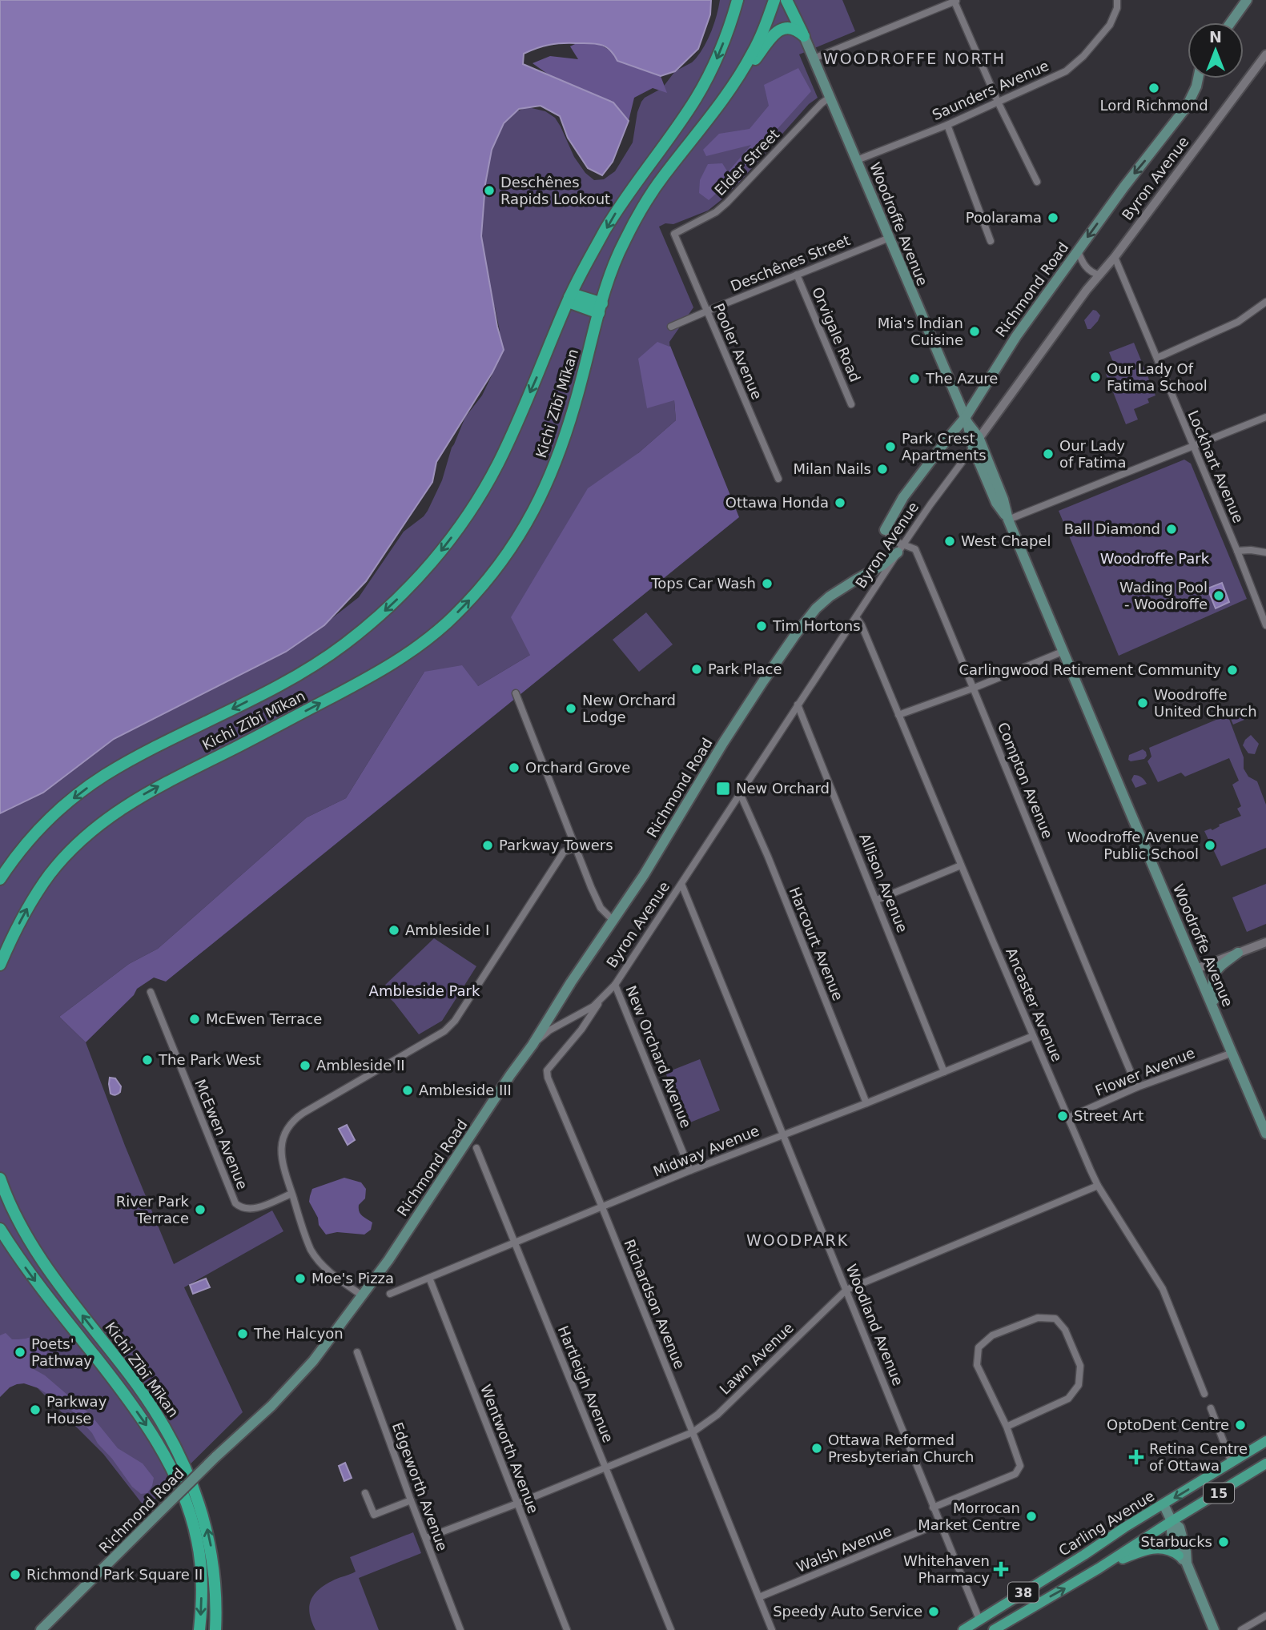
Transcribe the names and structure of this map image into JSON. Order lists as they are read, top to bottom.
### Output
{
  "streets": {
    "highway": ["Kichi Zībī Mīkan"],
    "main road": [
      "Woodroffe Avenue",
      "Richmond Road",
      "15",
      "Carling Avenue",
      "38"
    ],
    "street": [
      "Saunders Avenue",
      "Elder Street",
      "Byron Avenue",
      "Deschênes Street",
      "Orvigale Road",
      "Pooler Avenue",
      "Lockhart Avenue",
      "Compton Avenue",
      "Allison Avenue",
      "Harcourt Avenue",
      "Ancaster Avenue",
      "New Orchard Avenue",
      "Flower Avenue",
      "McEwen Avenue",
      "Midway Avenue",
      "Richardson Avenue",
      "Woodland Avenue",
      "Lawn Avenue",
      "Hartleigh Avenue",
      "Wentworth Avenue",
      "Edgeworth Avenue",
      "Walsh Avenue"
    ]
  },
  "crossings": [
    ["Saunders Avenue", "Woodroffe Avenue"],
    ["Elder Street", "Woodroffe Avenue"],
    ["Elder Street", "Pooler Avenue"],
    ["Byron Avenue", "Woodroffe Avenue"],
    ["Byron Avenue", "Richmond Road"],
    ["Byron Avenue", "Lockhart Avenue"],
    ["Byron Avenue", "Compton Avenue"],
    ["Byron Avenue", "Allison Avenue"],
    ["Byron Avenue", "Harcourt Avenue"],
    ["Byron Avenue", "Ancaster Avenue"],
    ["Byron Avenue", "New Orchard Avenue"],
    ["Byron Avenue", "Richardson Avenue"],
    ["Byron Avenue", "Woodland Avenue"],
    ["Woodroffe Avenue", "Deschênes Street"],
    ["Woodroffe Avenue", "Richmond Road"],
    ["Woodroffe Avenue", "Flower Avenue"],
    ["Deschênes Street", "Orvigale Road"],
    ["Deschênes Street", "Pooler Avenue"],
    ["Richmond Road", "Compton Avenue"],
    ["Compton Avenue", "Flower Avenue"],
    ["Allison Avenue", "Midway Avenue"],
    ["Harcourt Avenue", "Midway Avenue"],
    ["Ancaster Avenue", "Flower Avenue"],
    ["Ancaster Avenue", "Midway Avenue"],
    ["Ancaster Avenue", "Lawn Avenue"],
    ["New Orchard Avenue", "Midway Avenue"],
    ["Midway Avenue", "Richardson Avenue"],
    ["Midway Avenue", "Woodland Avenue"],
    ["Midway Avenue", "Hartleigh Avenue"],
    ["Midway Avenue", "Wentworth Avenue"],
    ["Richardson Avenue", "Lawn Avenue"],
    ["Richardson Avenue", "Walsh Avenue"],
    ["Woodland Avenue", "Lawn Avenue"],
    ["Woodland Avenue", "Carling Avenue"],
    ["Woodland Avenue", "Walsh Avenue"],
    ["Lawn Avenue", "Hartleigh Avenue"],
    ["Lawn Avenue", "Wentworth Avenue"],
    ["Lawn Avenue", "Edgeworth Avenue"],
    ["15", "38"]
  ],
  "districts": ["WOODROFFE NORTH", "WOODPARK"],
  "parks": ["Woodroffe Park", "Ambleside Park"],
  "places": {
    "other": [
      "Lord Richmond",
      "Deschênes Rapids Lookout",
      "Poolarama",
      "Mia's Indian Cuisine",
      "Our Lady Of Fatima School",
      "The Azure",
      "Park Crest Apartments",
      "Our Lady of Fatima",
      "Milan Nails",
      "Ottawa Honda",
      "Ball Diamond",
      "West Chapel",
      "Tops Car Wash",
      "Wading Pool - Woodroffe",
      "Tim Hortons",
      "Park Place",
      "Carlingwood Retirement Community",
      "Woodroffe United Church",
      "New Orchard Lodge",
      "Orchard Grove",
      "Parkway Towers",
      "Woodroffe Avenue Public School",
      "Ambleside I",
      "McEwen Terrace",
      "The Park West",
      "Ambleside II",
      "Ambleside III",
      "Street Art",
      "River Park Terrace",
      "Moe's Pizza",
      "The Halcyon",
      "Poets' Pathway",
      "Parkway House",
      "OptoDent Centre",
      "Ottawa Reformed Presbyterian Church",
      "Morrocan Market Centre",
      "Starbucks",
      "Richmond Park Square II",
      "Speedy Auto Service"
    ],
    "transit": ["New Orchard"],
    "health": ["Retina Centre of Ottawa", "Whitehaven Pharmacy"]
  },
  "north": "top"
}
